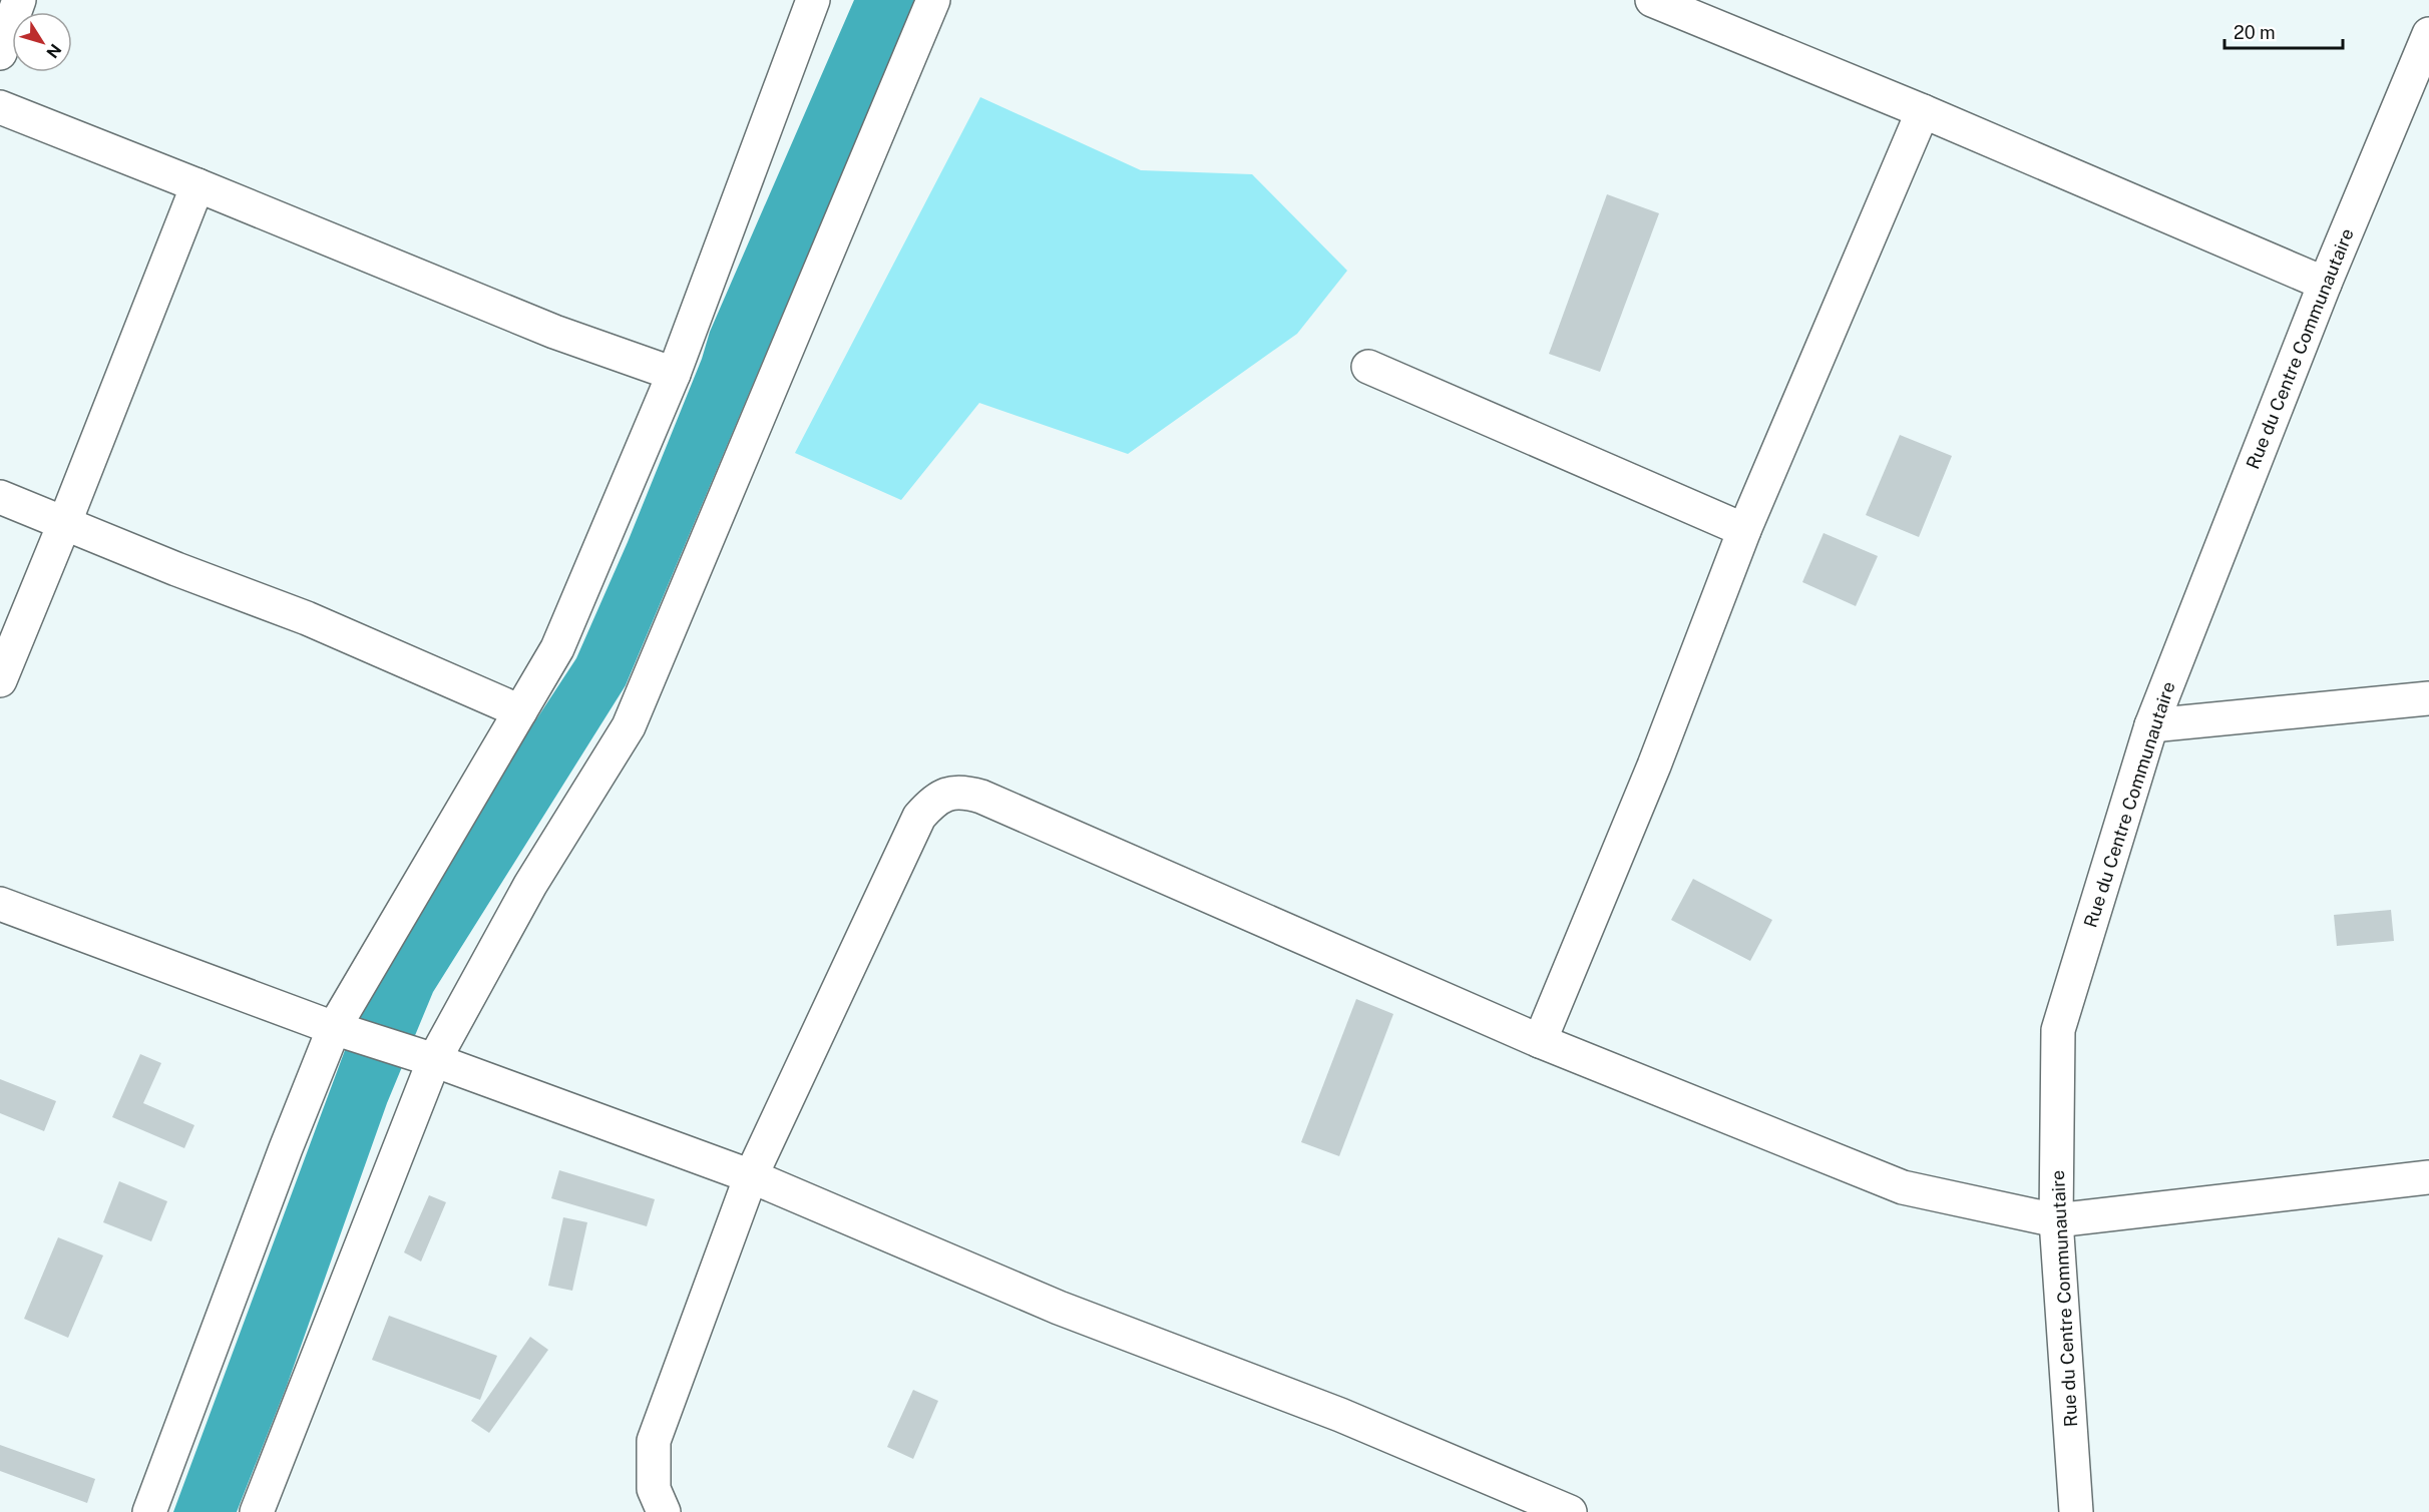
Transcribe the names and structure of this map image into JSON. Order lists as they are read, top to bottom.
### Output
{
  "streets": {
    "street": ["Rue du Centre Communautaire"]
  },
  "scale_bar": "20 m",
  "north": "bottom right"
}
